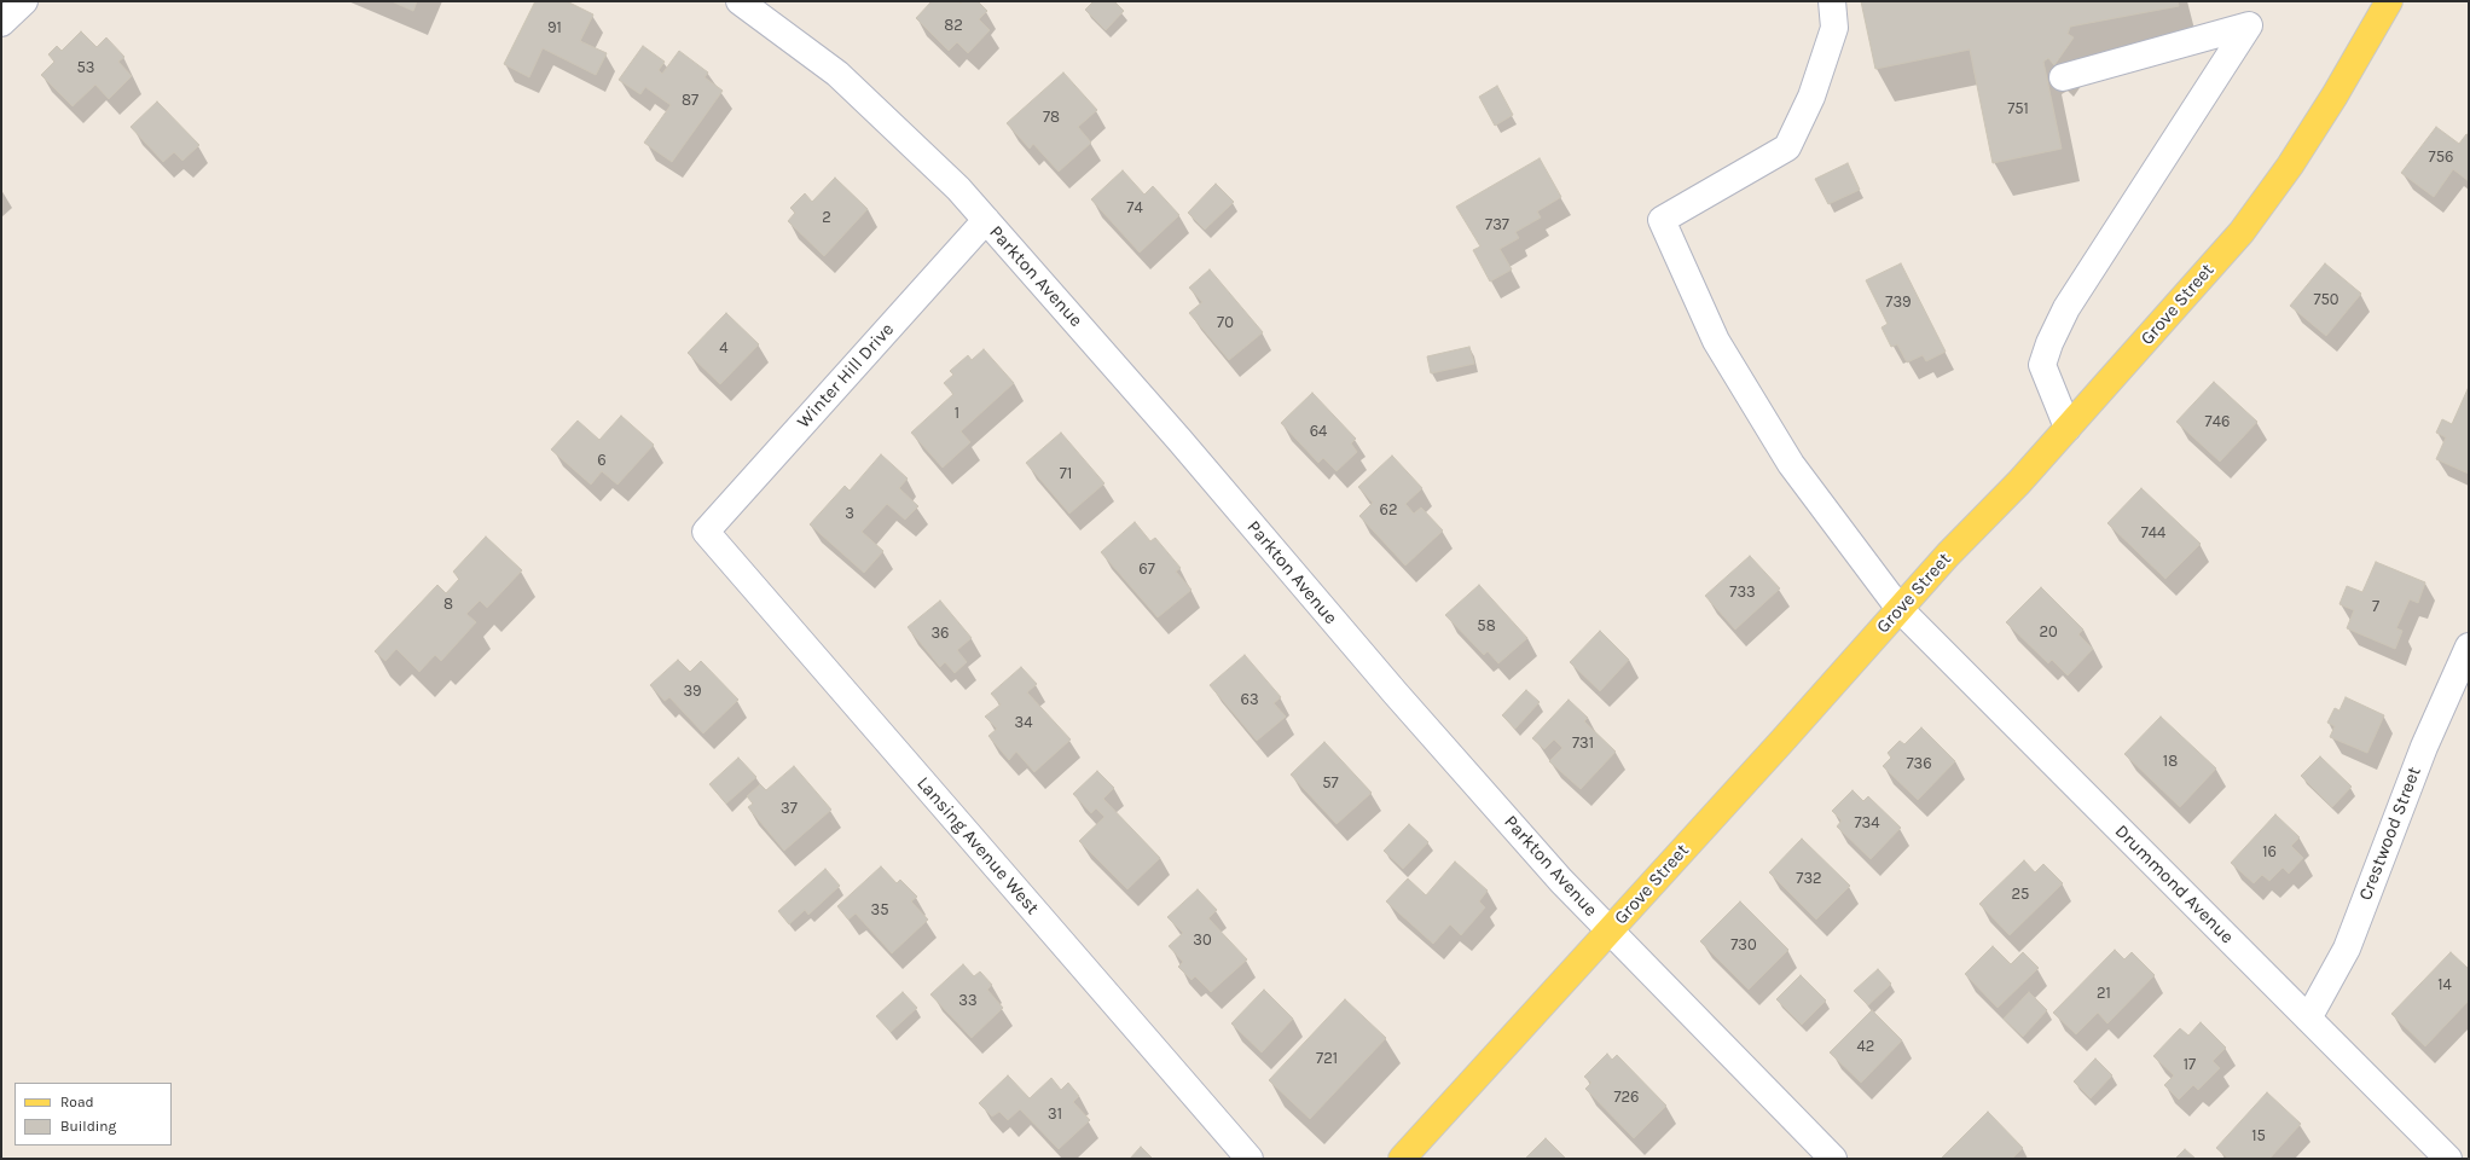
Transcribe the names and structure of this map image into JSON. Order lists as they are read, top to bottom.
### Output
{
  "streets": {
    "main road": ["Grove Street"],
    "street": [
      "Parkton Avenue",
      "Winter Hill Drive",
      "Crestwood Street",
      "Lansing Avenue West",
      "Drummond Avenue"
    ]
  },
  "crossings": [
    ["Parkton Avenue", "Grove Street"],
    ["Parkton Avenue", "Winter Hill Drive"],
    ["Grove Street", "Drummond Avenue"],
    ["Winter Hill Drive", "Lansing Avenue West"],
    ["Crestwood Street", "Drummond Avenue"]
  ],
  "house_numbers": [
    "82",
    "91",
    "53",
    "87",
    "751",
    "78",
    "756",
    "74",
    "2",
    "737",
    "750",
    "739",
    "70",
    "4",
    "1",
    "746",
    "64",
    "6",
    "71",
    "62",
    "3",
    "744",
    "67",
    "733",
    "8",
    "7",
    "58",
    "20",
    "36",
    "39",
    "63",
    "34",
    "731",
    "18",
    "736",
    "57",
    "37",
    "734",
    "16",
    "732",
    "25",
    "35",
    "30",
    "730",
    "14",
    "21",
    "33",
    "42",
    "721",
    "17",
    "726",
    "31",
    "15"
  ],
  "legend": ["Road", "Building"]
}
